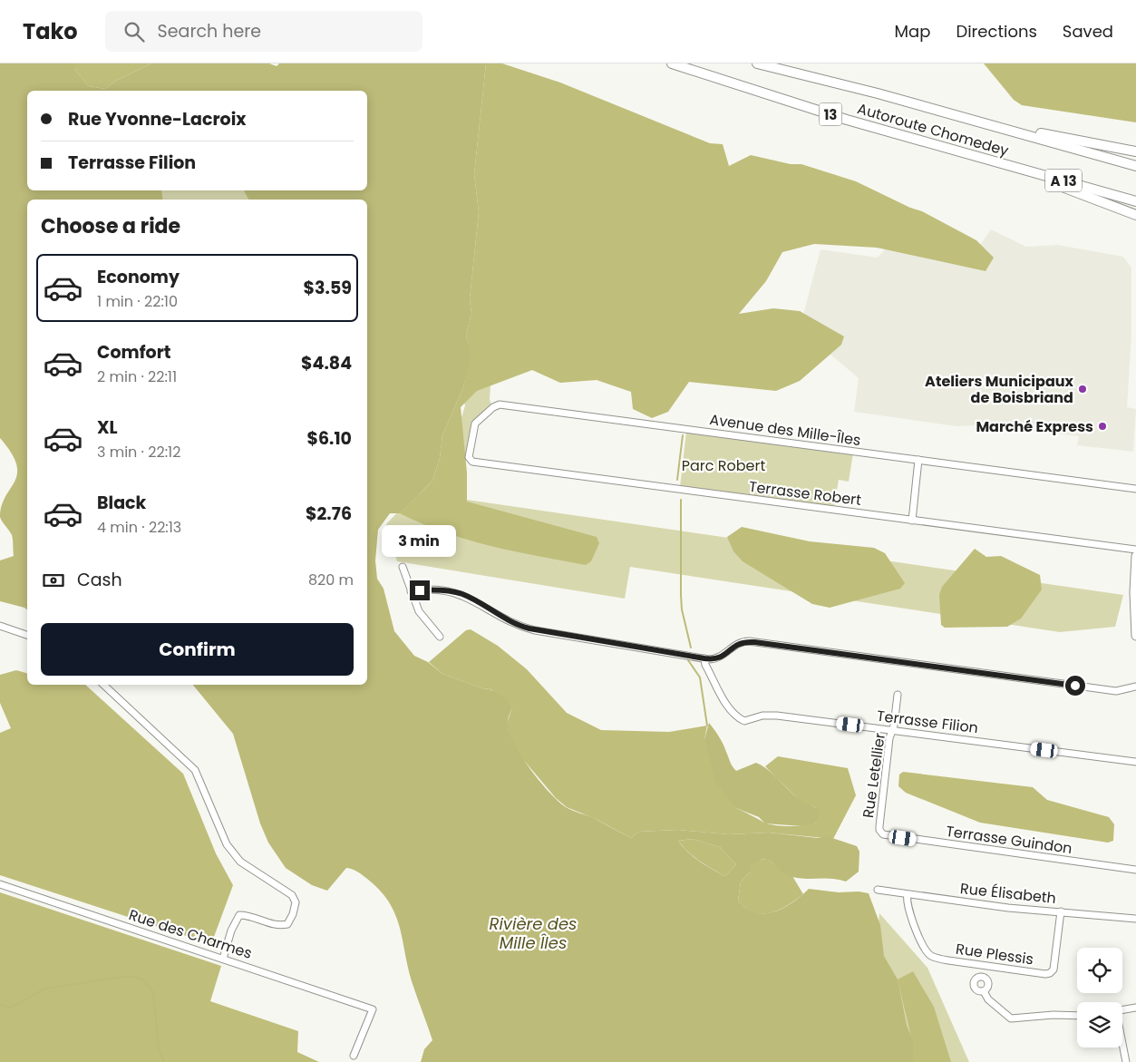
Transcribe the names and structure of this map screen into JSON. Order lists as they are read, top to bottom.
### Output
{
  "streets": {
    "highway": ["13", "Autoroute Chomedey", "A 13"],
    "street": [
      "Avenue des Mille-Îles",
      "Terrasse Robert",
      "Terrasse Filion",
      "Rue Letellier",
      "Terrasse Guindon",
      "Rue Élisabeth",
      "Rue des Charmes",
      "Rue Plessis"
    ]
  },
  "crossings": [
    ["Avenue des Mille-Îles", "Terrasse Robert"],
    ["Terrasse Filion", "Rue Letellier"],
    ["Rue Letellier", "Terrasse Guindon"],
    ["Rue Élisabeth", "Rue Plessis"]
  ],
  "water": ["Rivière des Mille Îles"],
  "parks": ["Parc Robert"],
  "places": ["Ateliers Municipaux de Boisbriand", "Marché Express"],
  "page": {
    "header": "Tako",
    "search": "Search here",
    "nav": ["Map", "Directions", "Saved"],
    "banner": ["Rue Yvonne-Lacroix", "Terrasse Filion"],
    "heading": "Choose a ride",
    "list": [
      {
        "name": "Economy",
        "note": "1 min · 22:10",
        "value": "$3.59"
      },
      {
        "name": "Comfort",
        "note": "2 min · 22:11",
        "value": "$4.84"
      },
      {
        "name": "XL",
        "note": "3 min · 22:12",
        "value": "$6.10"
      },
      {
        "name": "Black",
        "note": "4 min · 22:13",
        "value": "$2.76"
      }
    ],
    "bubble": "3 min",
    "pay": ["Cash", "820 m"],
    "buttons": "Confirm"
  }
}
